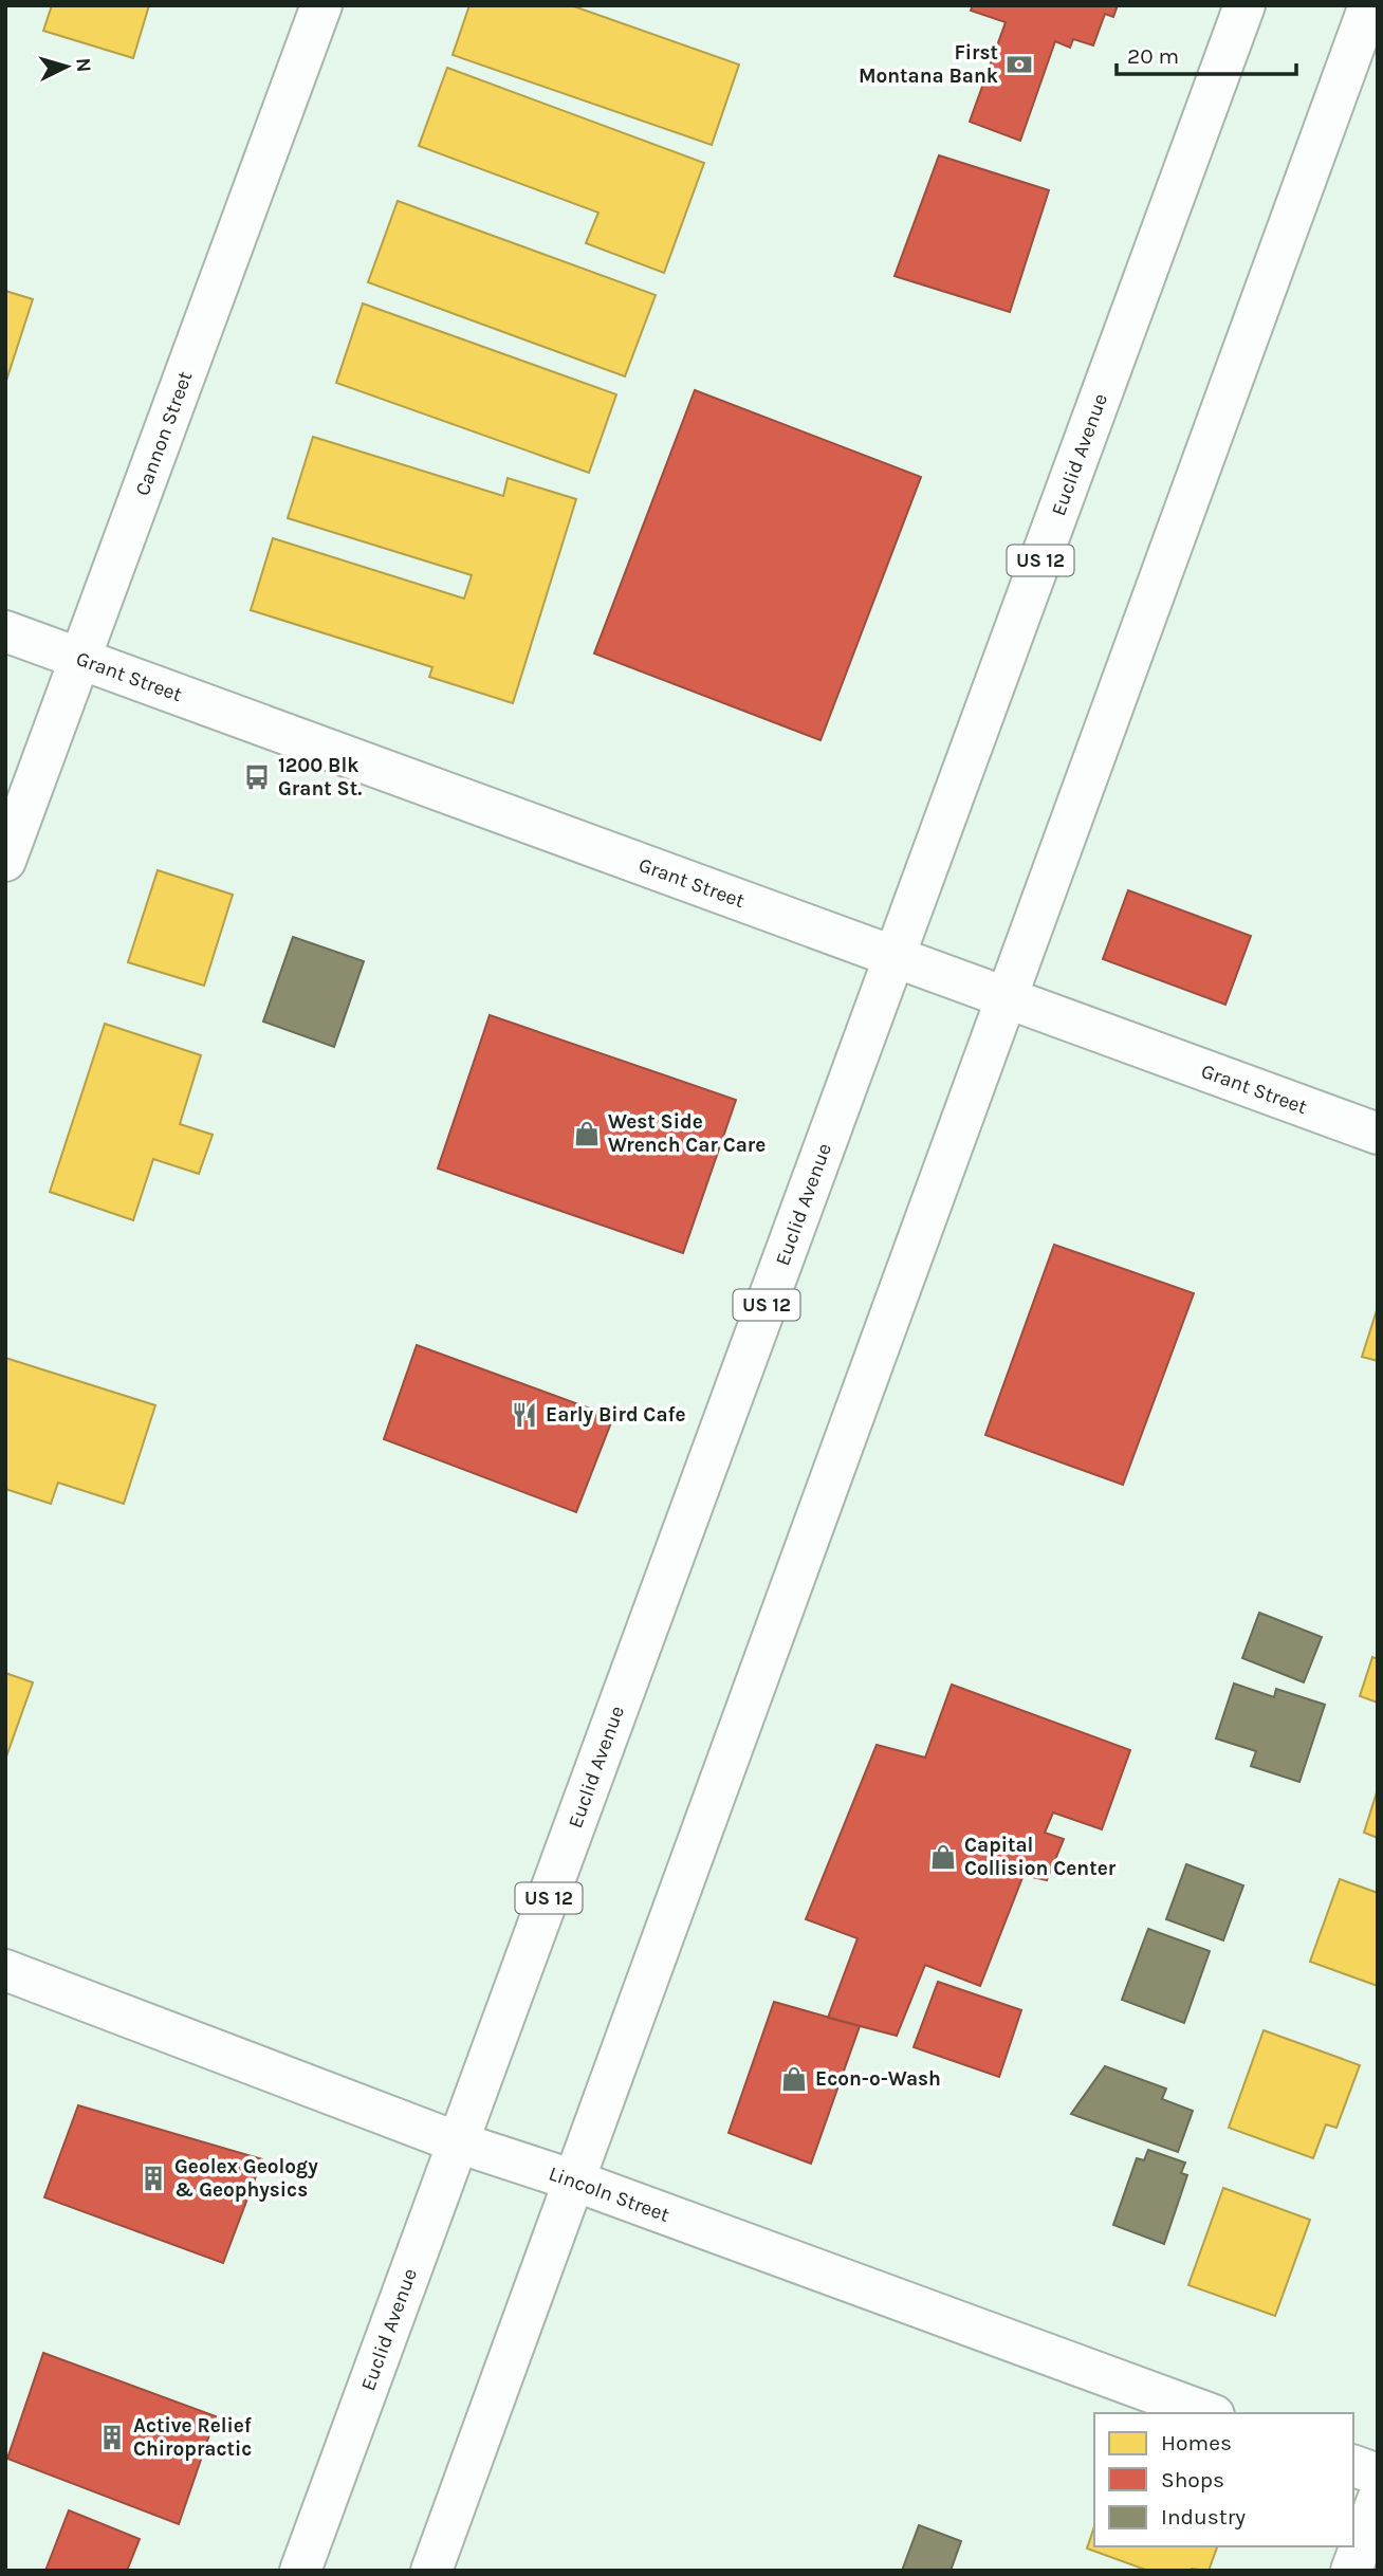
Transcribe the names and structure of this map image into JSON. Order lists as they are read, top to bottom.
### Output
{
  "streets": {
    "main road": [
      "Cannon Street",
      "Euclid Avenue",
      "US 12",
      "Grant Street",
      "Lincoln Street"
    ]
  },
  "crossings": [
    ["Cannon Street", "Grant Street"],
    ["Euclid Avenue", "Grant Street"],
    ["Euclid Avenue", "Lincoln Street"]
  ],
  "places": {
    "bank": ["First Montana Bank"],
    "bus stop": ["1200 Blk Grant St."],
    "shop": ["West Side Wrench Car Care", "Capital Collision Center", "Econ-o-Wash"],
    "restaurant": ["Early Bird Cafe"],
    "building": ["Geolex Geology & Geophysics", "Active Relief Chiropractic"]
  },
  "legend": ["Homes", "Shops", "Industry"],
  "scale_bar": "20 m",
  "north": "right"
}
